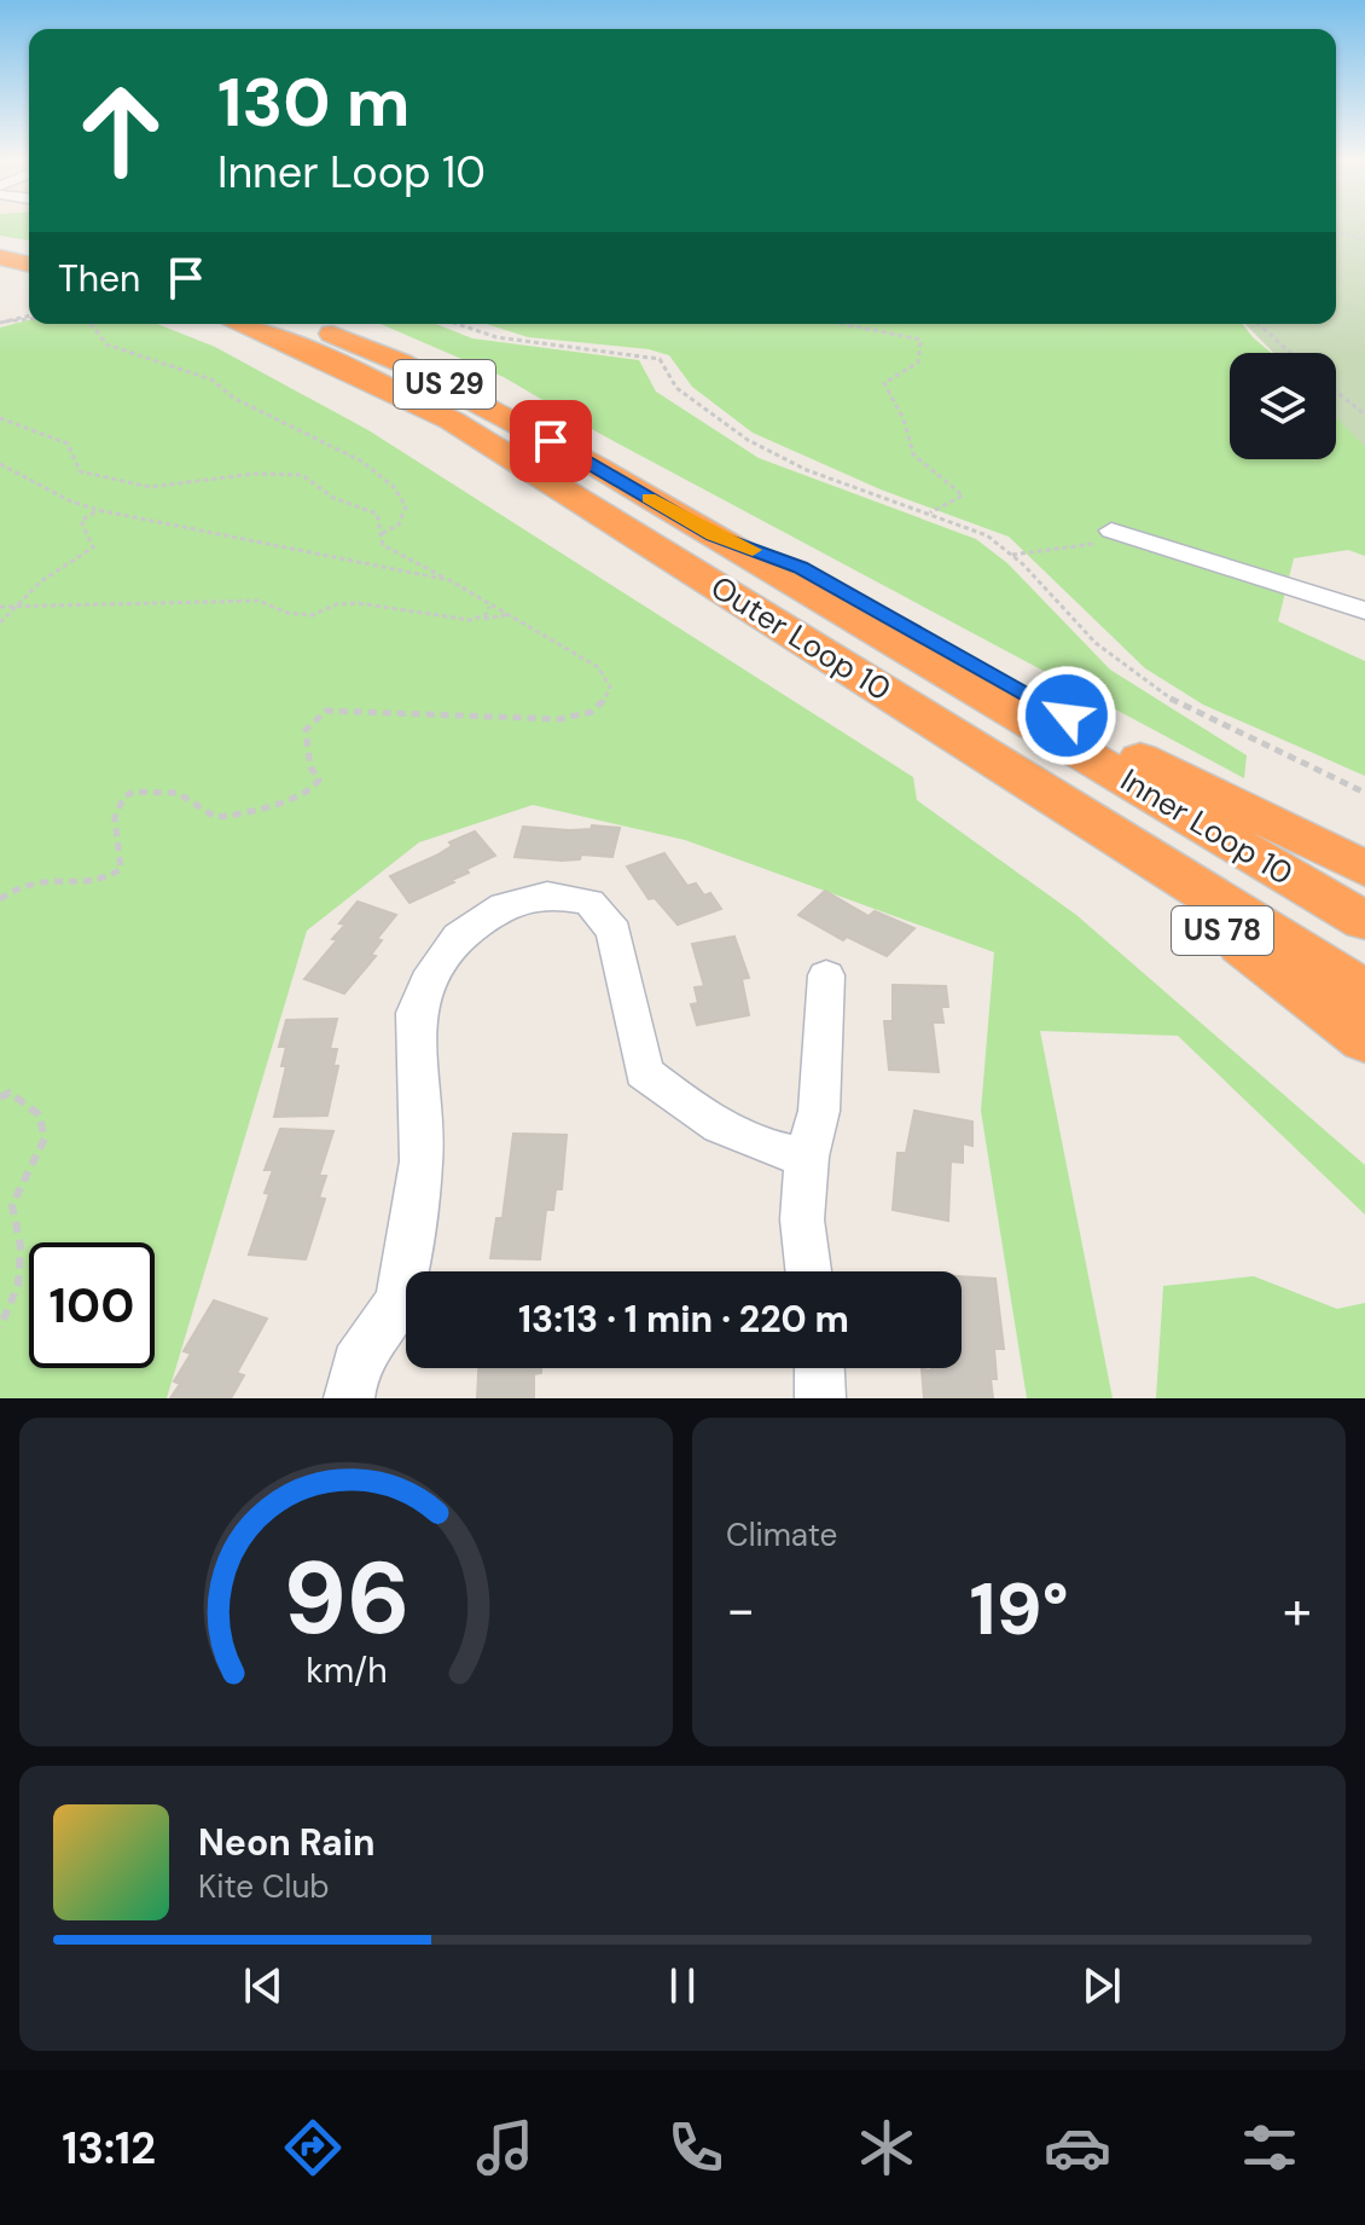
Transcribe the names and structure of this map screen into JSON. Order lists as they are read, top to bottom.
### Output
{
  "streets": {
    "highway": [
      "US 29",
      "Outer Loop 10",
      "Inner Loop 10",
      "US 78"
    ]
  },
  "crossings": [
    ["Outer Loop 10", "US 78"]
  ],
  "page": {
    "turn": ["130 m", "Inner Loop 10"],
    "then": "Then",
    "limit": "100",
    "trip": "13:13 · 1 min · 220 m",
    "tile": "Climate",
    "heat": ["−", "19°", "+"],
    "song": ["Neon Rain", "Kite Club"],
    "tabs": "13:12",
    "gauge": ["96", "km/h"]
  }
}
